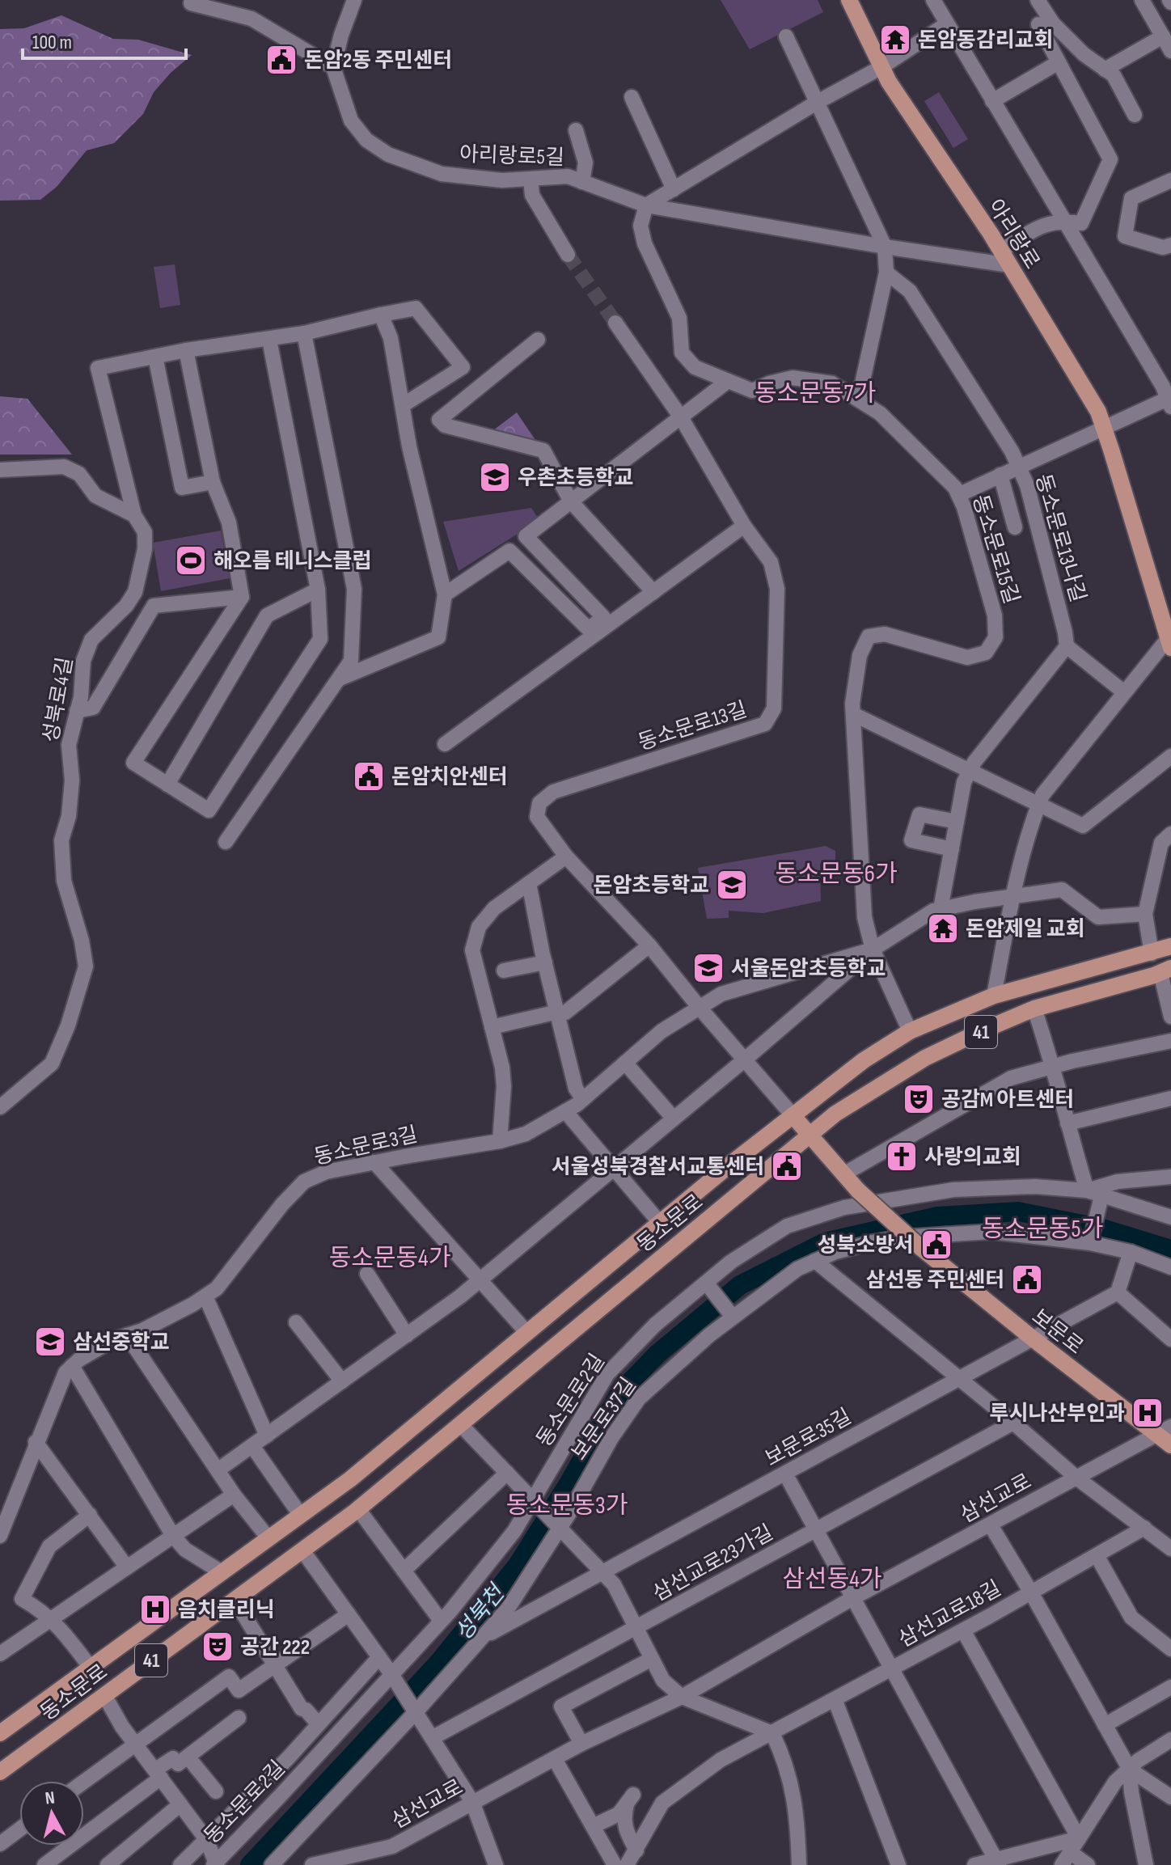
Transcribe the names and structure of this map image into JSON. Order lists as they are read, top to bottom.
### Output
{
  "streets": {
    "main road": [
      "아리랑로",
      "41",
      "동소문로",
      "보문로"
    ],
    "street": [
      "아리랑로5길",
      "동소문로13나길",
      "동소문로15길",
      "성북로4길",
      "동소문로13길",
      "동소문로3길",
      "동소문로2길",
      "보문로37길",
      "보문로35길",
      "삼선교로",
      "삼선교로23가길",
      "삼선교로18길"
    ]
  },
  "crossings": [
    ["아리랑로5길", "아리랑로"],
    ["아리랑로5길", "동소문로15길"],
    ["동소문로15길", "동소문로3길"],
    ["동소문로15길", "동소문로"],
    ["동소문로13길", "동소문로3길"],
    ["동소문로13길", "동소문로"],
    ["보문로", "보문로35길"],
    ["보문로", "삼선교로"],
    ["보문로37길", "보문로35길"]
  ],
  "districts": [
    "동소문동7가",
    "동소문동6가",
    "동소문동5가",
    "동소문동4가",
    "동소문동3가",
    "삼선동4가"
  ],
  "water": ["성북천"],
  "places": {
    "temple": ["돈암동감리교회", "돈암제일 교회"],
    "public building": [
      "돈암2동 주민센터",
      "돈암치안센터",
      "서울성북경찰서교통센터",
      "성북소방서",
      "삼선동 주민센터"
    ],
    "school or university": [
      "우촌초등학교",
      "돈암초등학교",
      "서울돈암초등학교",
      "삼선중학교"
    ],
    "sports": ["해오름 테니스클럽"],
    "theatre": ["공감M 아트센터", "공간 222"],
    "church": ["사랑의교회"],
    "hospital": ["루시나산부인과", "음치클리닉"]
  },
  "scale_bar": "100 m",
  "north": "top"
}
